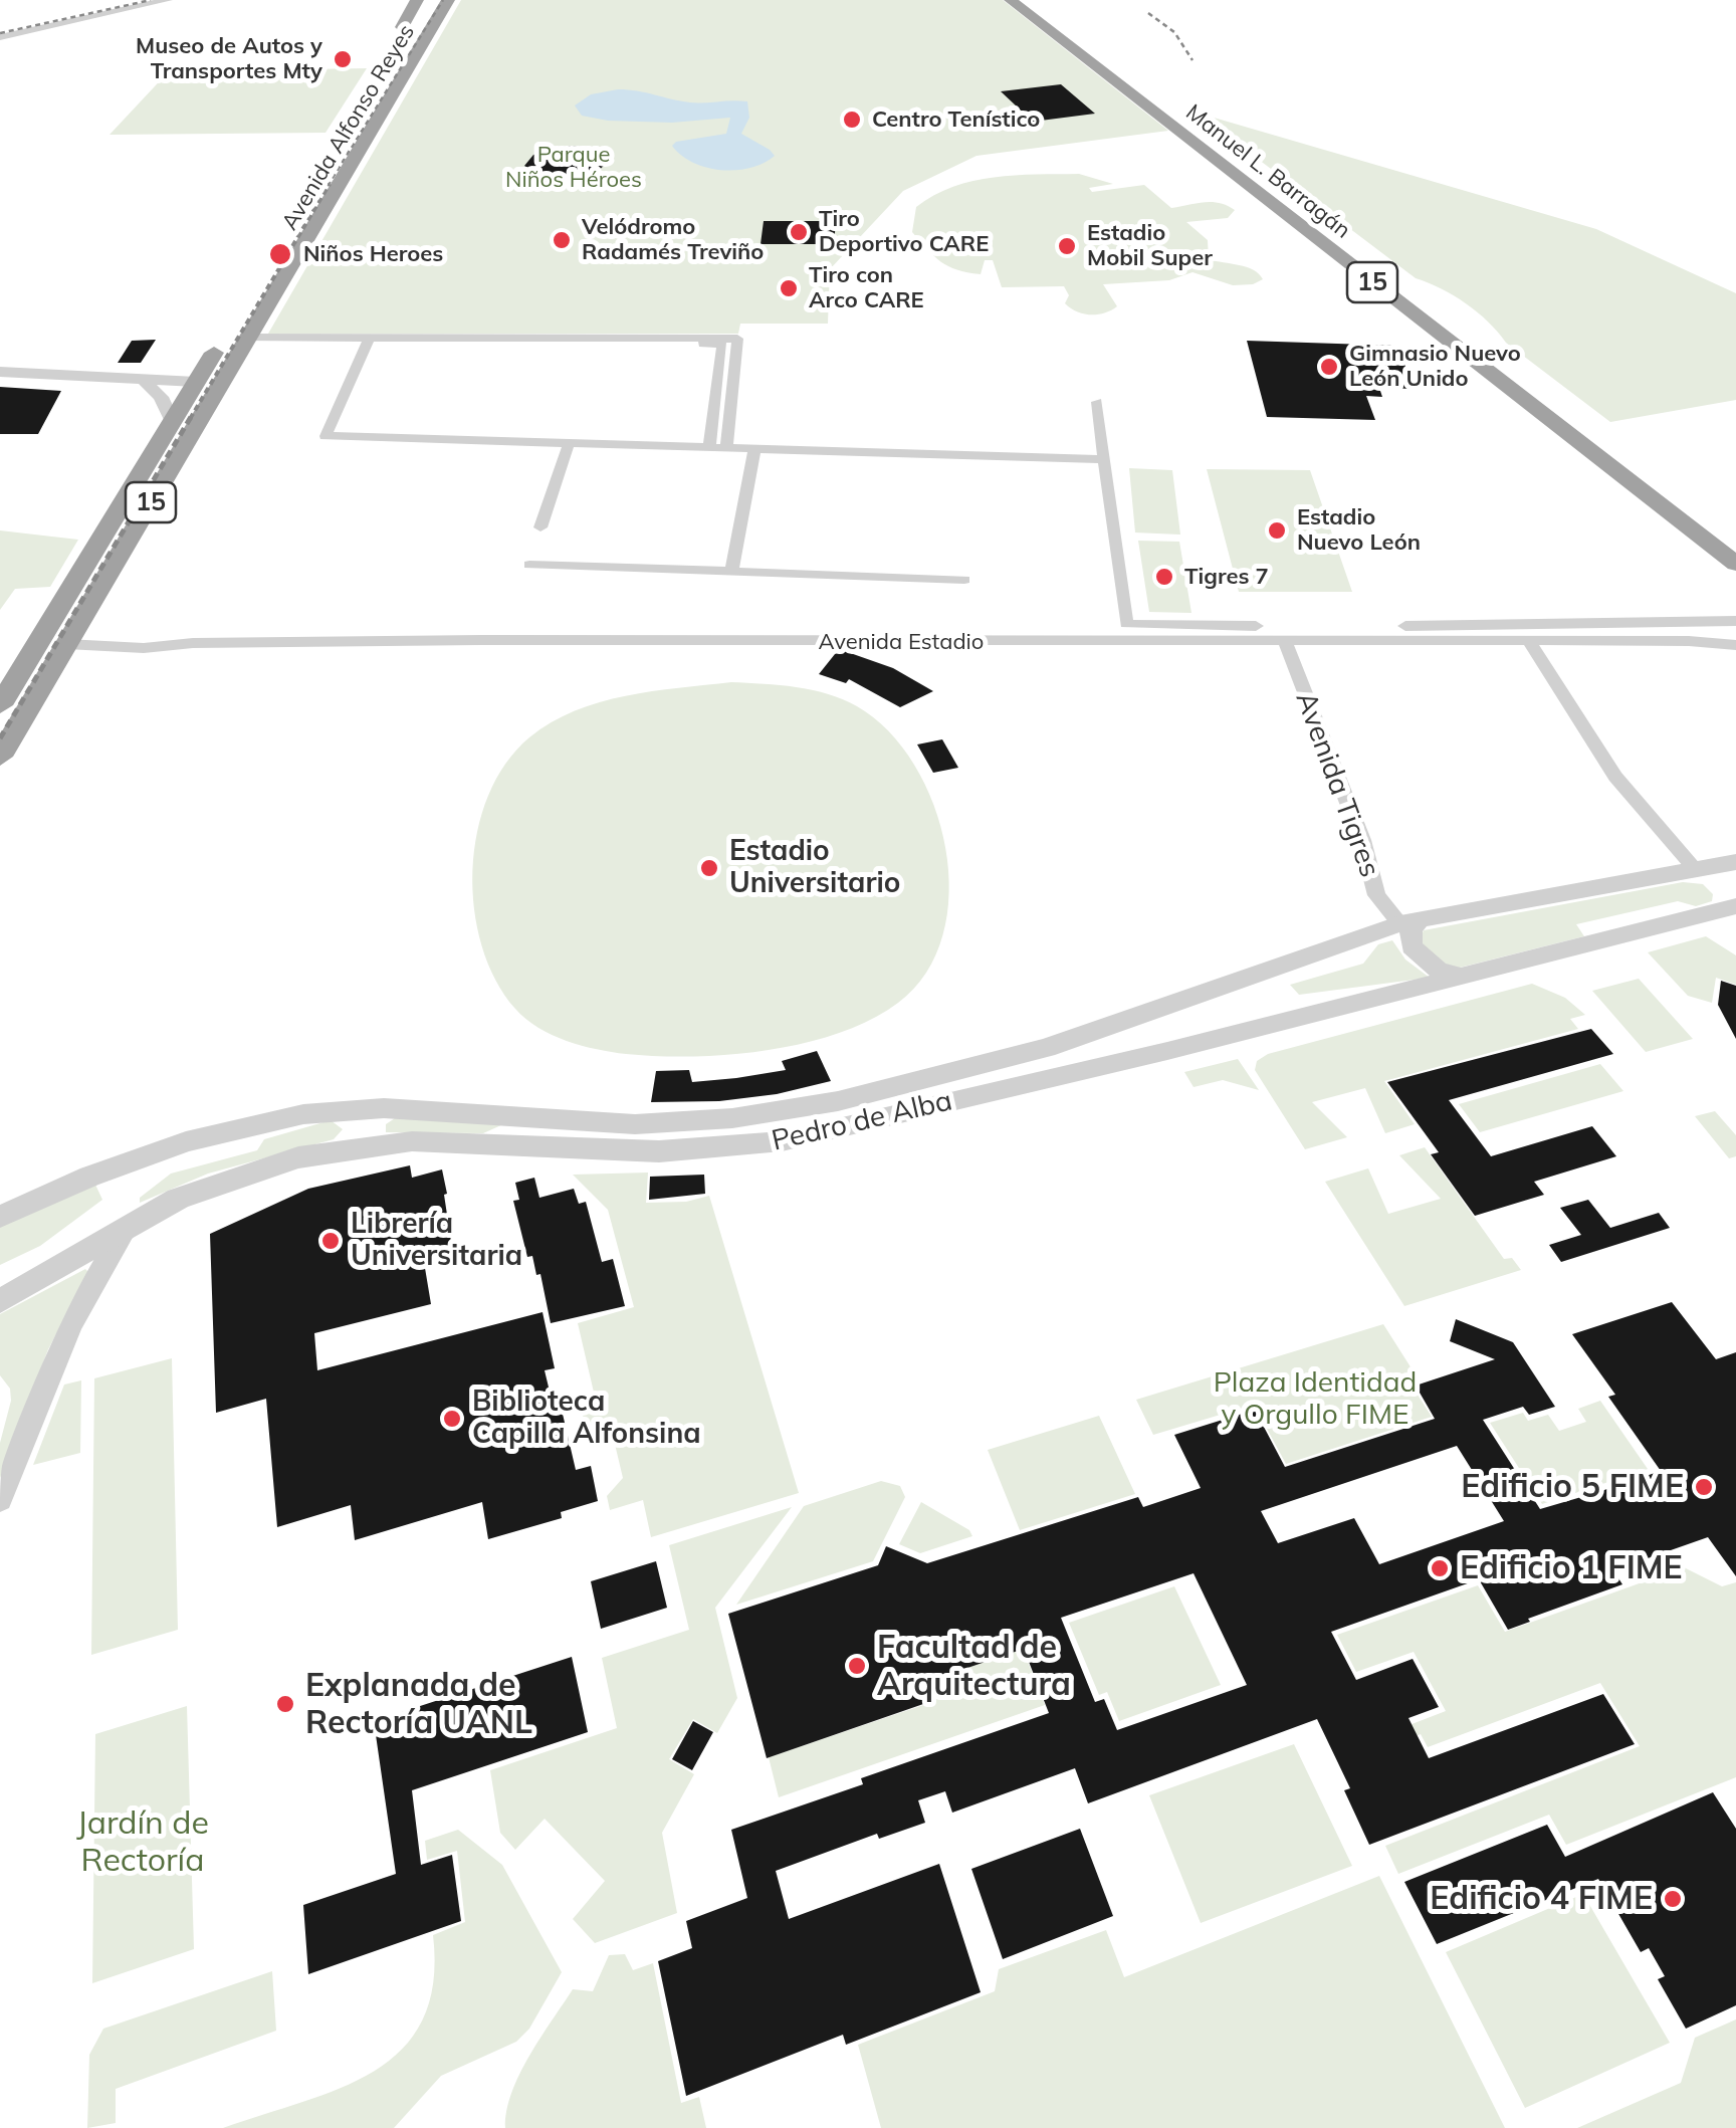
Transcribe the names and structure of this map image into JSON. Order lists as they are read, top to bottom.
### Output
{
  "streets": {
    "highway": ["Avenida Alfonso Reyes", "Manuel L. Barragán", "15"],
    "street": ["Avenida Estadio", "Avenida Tigres", "Pedro de Alba"]
  },
  "crossings": [
    ["Avenida Alfonso Reyes", "15"],
    ["Avenida Alfonso Reyes", "Avenida Estadio"],
    ["15", "Avenida Estadio"],
    ["Avenida Estadio", "Avenida Tigres"],
    ["Avenida Tigres", "Pedro de Alba"]
  ],
  "parks": ["Parque Niños Héroes", "Plaza Identidad y Orgullo FIME", "Jardín de Rectoría"],
  "places": [
    "Museo de Autos y Transportes Mty",
    "Centro Tenístico",
    "Tiro Deportivo CARE",
    "Velódromo Radamés Treviño",
    "Estadio Mobil Super",
    "Niños Heroes",
    "Tiro con Arco CARE",
    "Gimnasio Nuevo León Unido",
    "Estadio Nuevo León",
    "Tigres 7",
    "Estadio Universitario",
    "Librería Universitaria",
    "Biblioteca Capilla Alfonsina",
    "Edificio 5 FIME",
    "Edificio 1 FIME",
    "Facultad de Arquitectura",
    "Explanada de Rectoría UANL",
    "Edificio 4 FIME"
  ]
}
